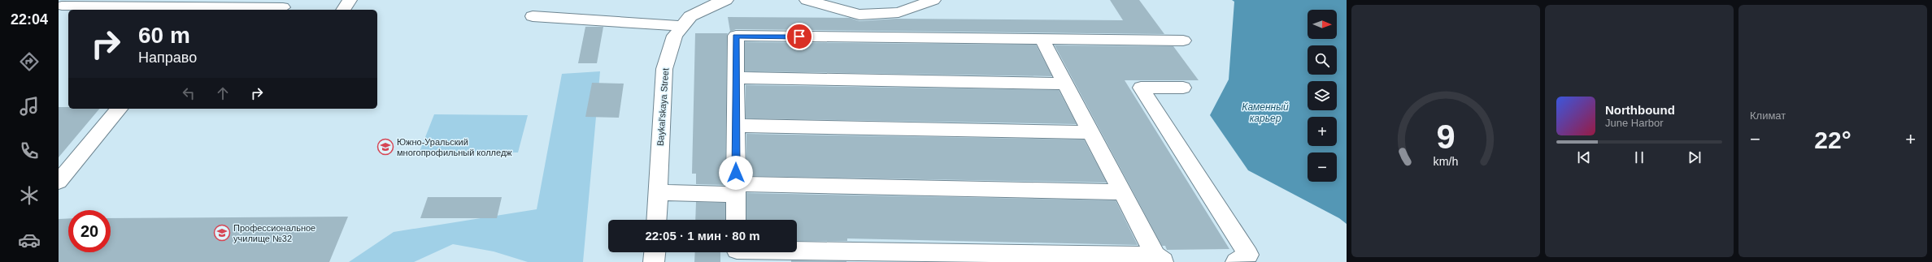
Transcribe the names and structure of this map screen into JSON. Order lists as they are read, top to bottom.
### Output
{
  "streets": {
    "street": ["Baykal'skaya Street"]
  },
  "water": ["Каменный карьер"],
  "places": {
    "school or university": ["Южно-Уральский многопрофильный колледж", "Профессиональное училище №32"]
  },
  "north": "right",
  "page": {
    "tabs": "22:04",
    "tile": "Климат",
    "map_buttons": ["+", "−"],
    "turn": ["60 m", "Направо"],
    "song": ["Northbound", "June Harbor"],
    "heat": ["−", "22°", "+"],
    "limit": "20",
    "trip": "22:05 · 1 мин · 80 m",
    "gauge": ["9", "km/h"]
  }
}
